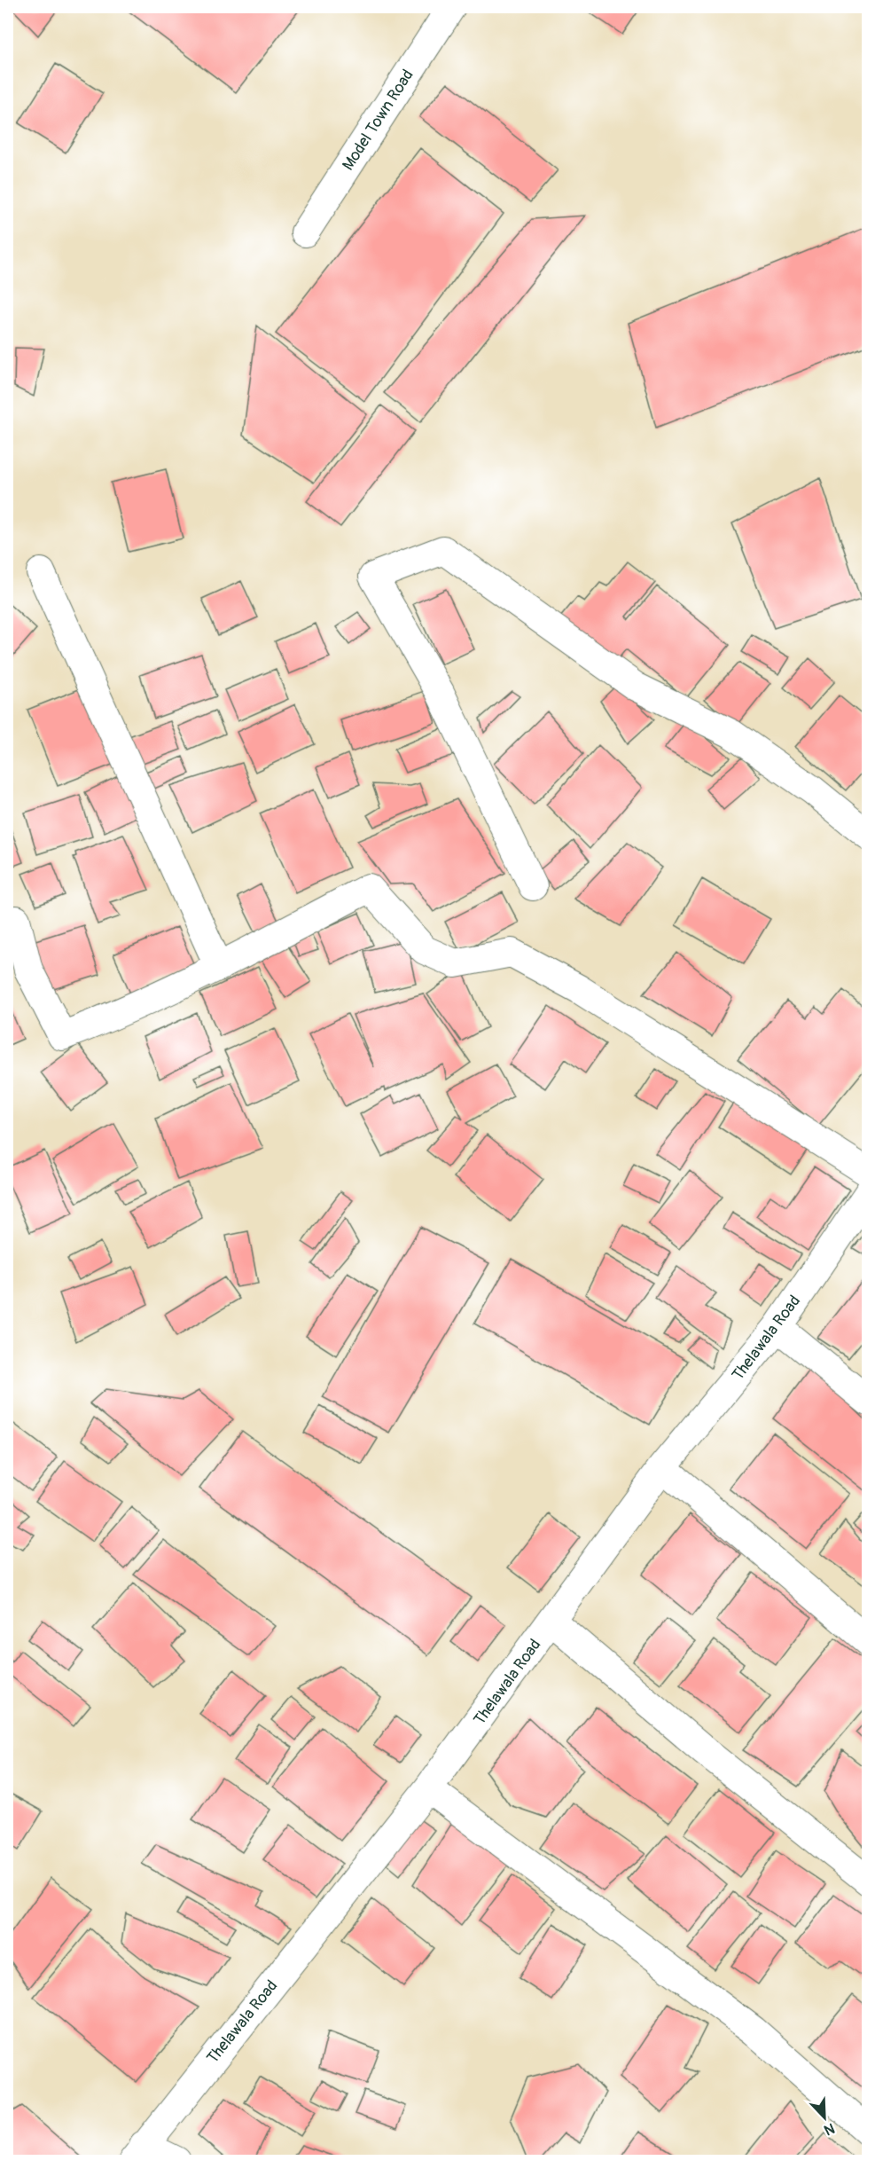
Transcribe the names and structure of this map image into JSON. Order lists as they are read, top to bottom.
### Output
{
  "streets": {
    "street": ["Model Town Road", "Thelawala Road"]
  },
  "north": "bottom right"
}
